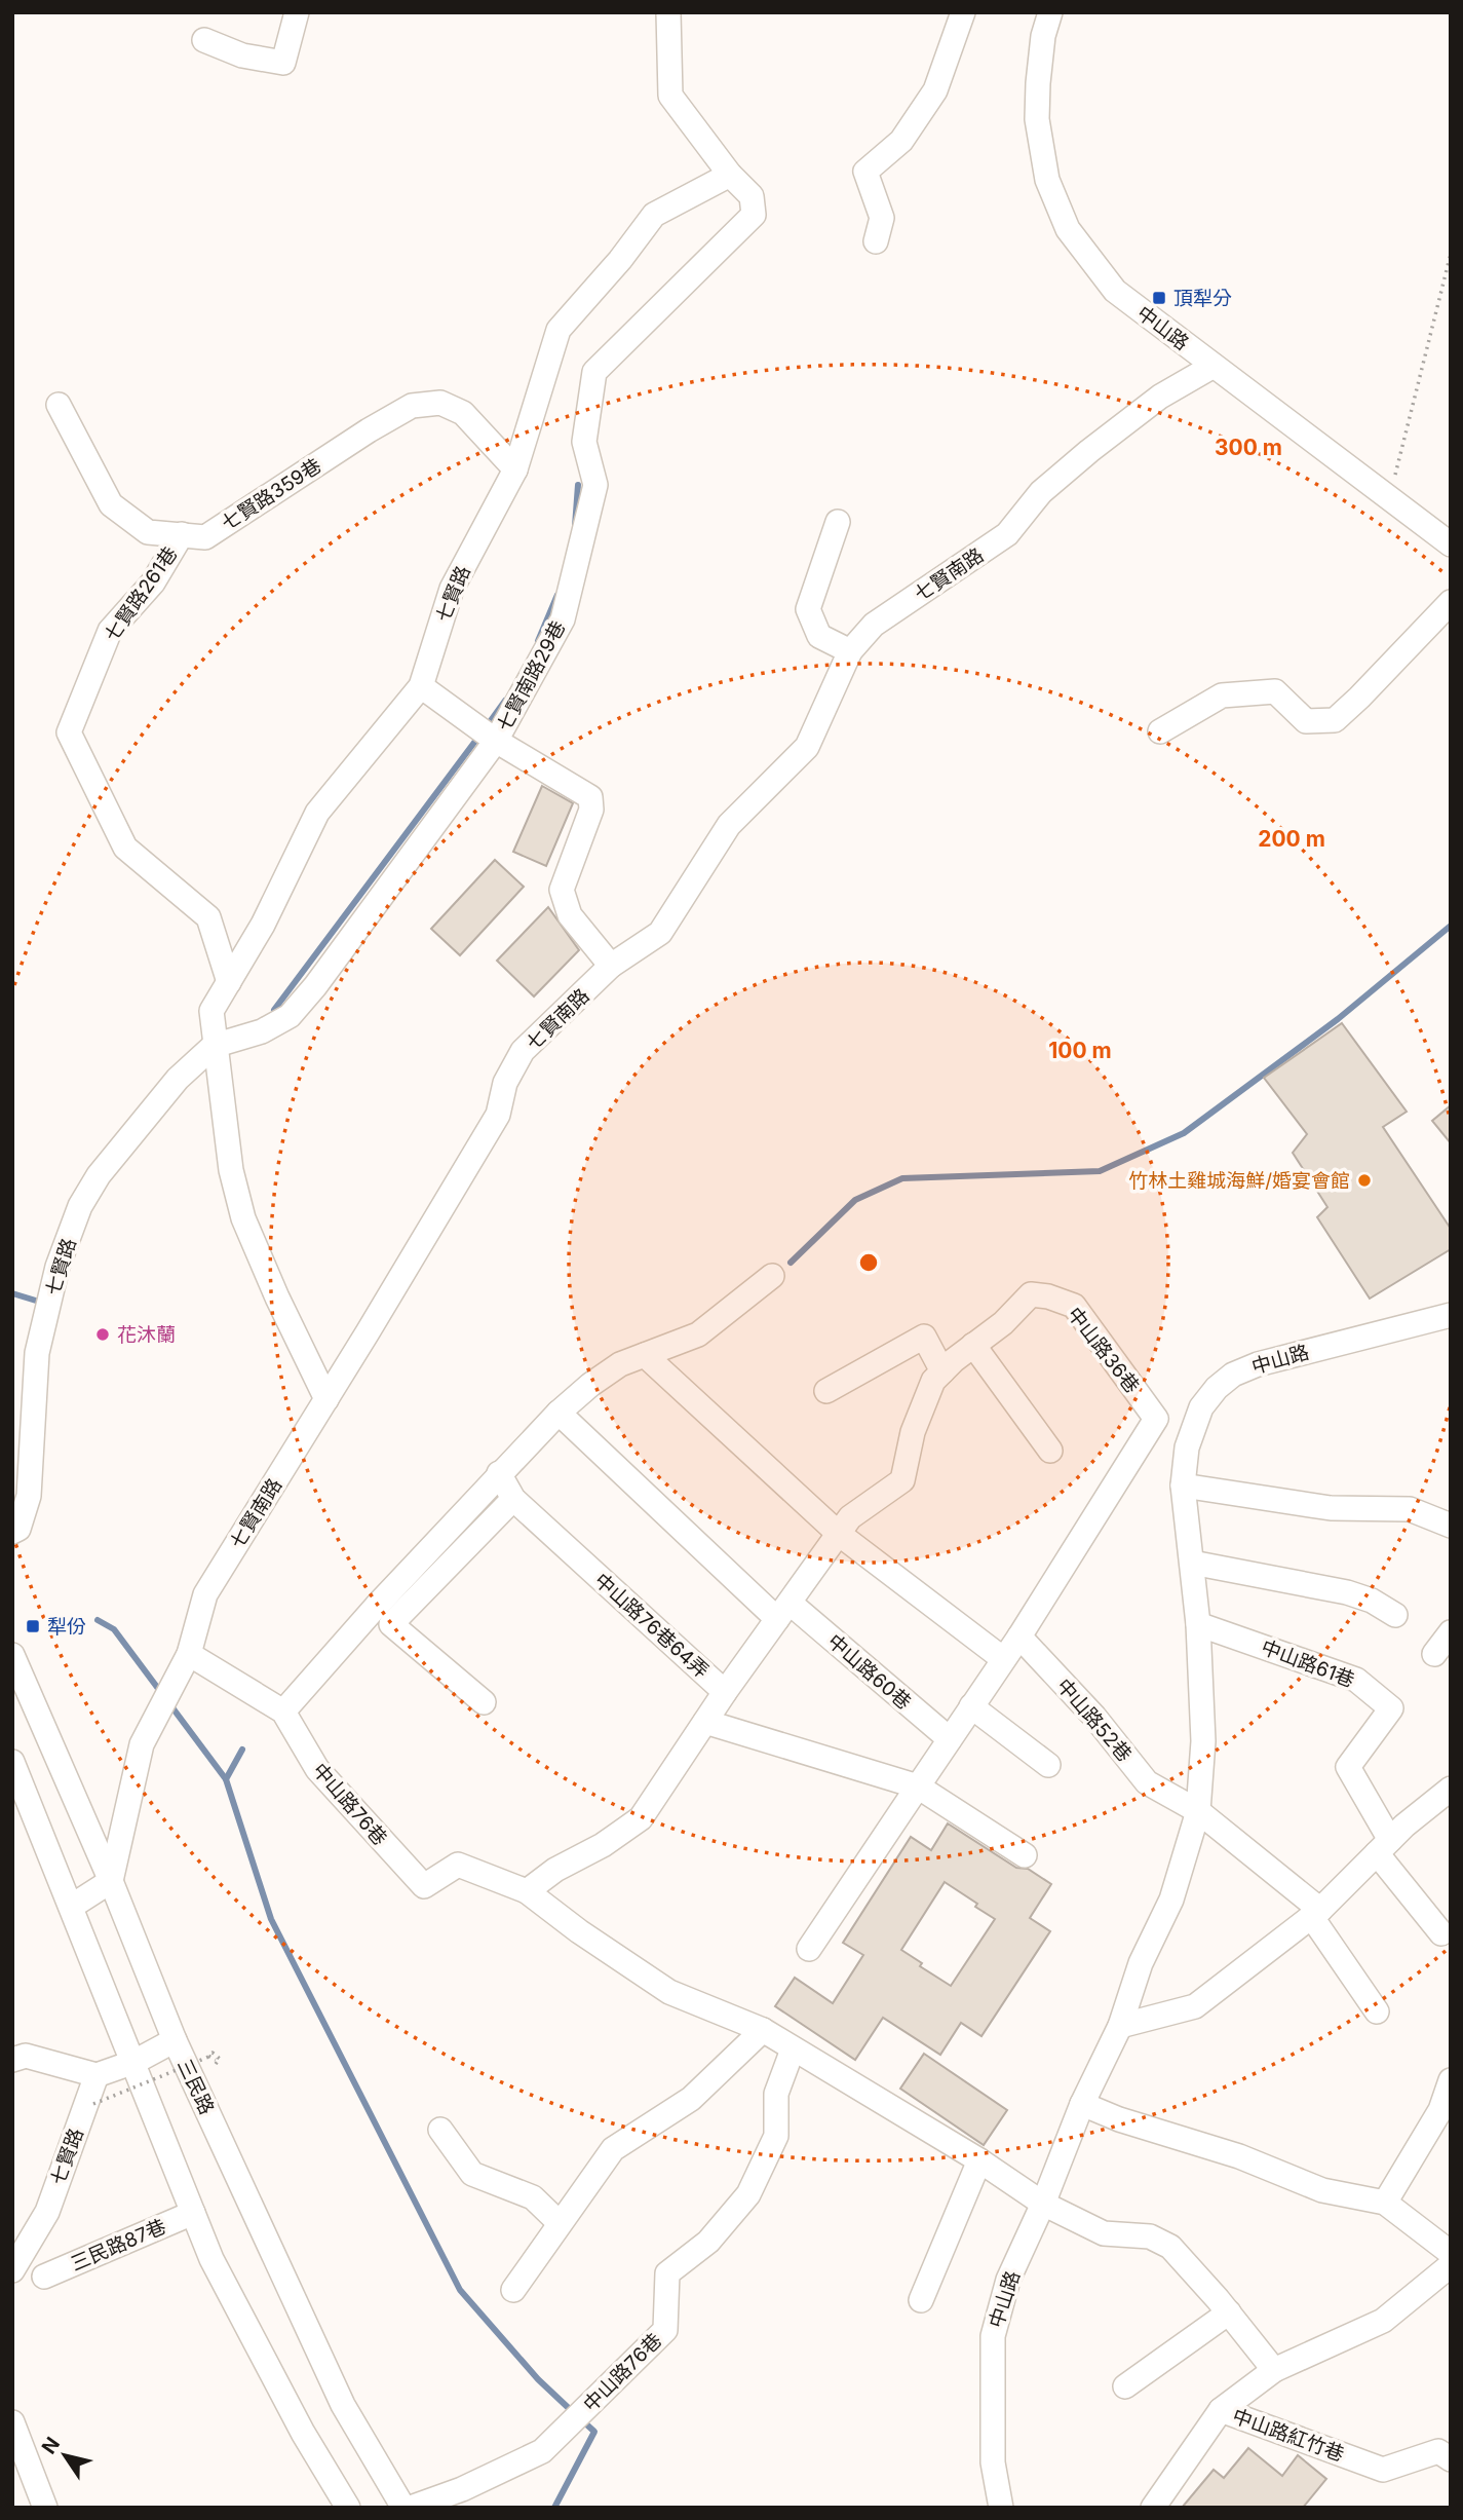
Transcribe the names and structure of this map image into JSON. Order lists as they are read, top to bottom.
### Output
{
  "streets": {
    "street": [
      "中山路",
      "七賢路359巷",
      "七賢南路",
      "七賢路261巷",
      "七賢路",
      "七賢南路29巷",
      "中山路36巷",
      "中山路76巷64弄",
      "中山路61巷",
      "中山路60巷",
      "中山路52巷",
      "中山路76巷",
      "三民路",
      "三民路87巷",
      "中山路紅竹巷"
    ]
  },
  "crossings": [
    ["中山路", "七賢南路"],
    ["中山路", "中山路36巷"],
    ["中山路", "中山路61巷"],
    ["中山路", "中山路52巷"],
    ["中山路", "中山路76巷"],
    ["七賢路359巷", "七賢路261巷"],
    ["七賢路359巷", "七賢路"],
    ["七賢南路", "七賢路"],
    ["七賢南路", "中山路76巷"],
    ["七賢南路", "三民路"],
    ["七賢路261巷", "七賢路"],
    ["七賢路", "七賢南路29巷"],
    ["中山路36巷", "中山路76巷64弄"],
    ["中山路76巷64弄", "中山路60巷"],
    ["中山路76巷", "中山路紅竹巷"]
  ],
  "places": {
    "transit": ["頂犁分", "犁份"],
    "other": ["竹林土雞城海鮮/婚宴會館", "花沐蘭"]
  },
  "north": "top left",
  "rings": ["300 m", "200 m", "100 m"]
}
